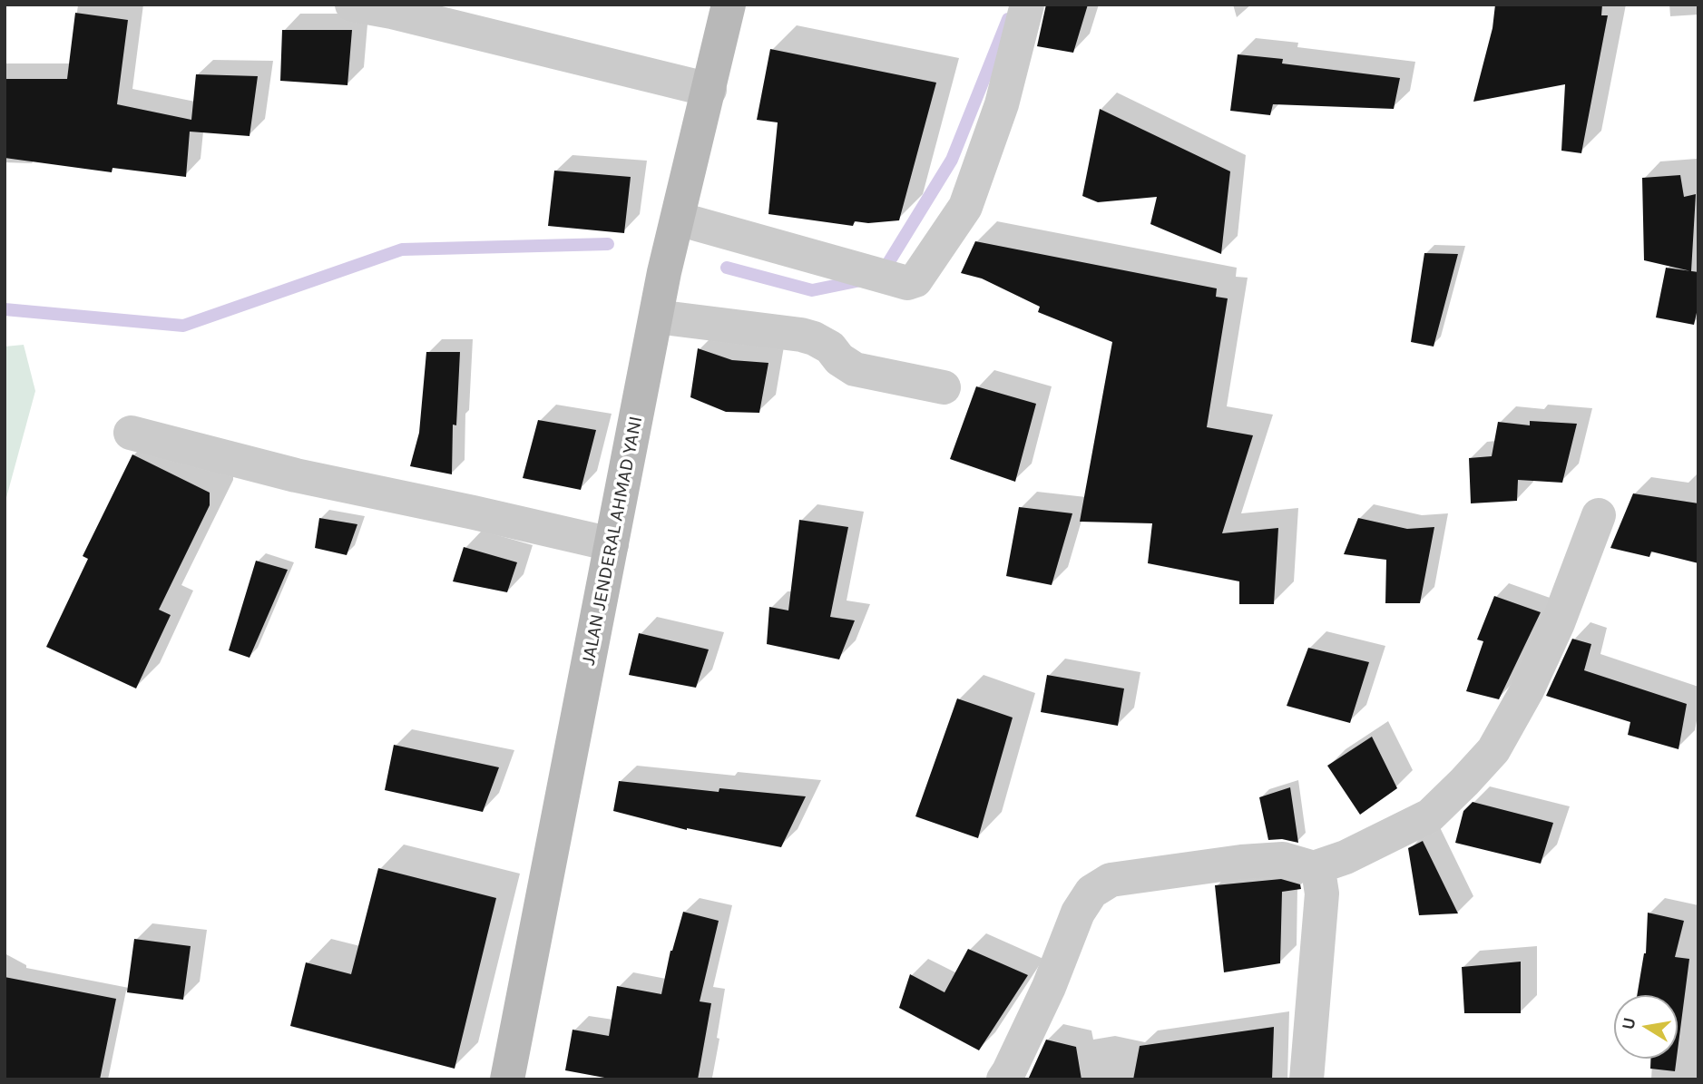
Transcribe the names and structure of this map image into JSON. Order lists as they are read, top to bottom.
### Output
{
  "streets": {
    "main road": ["JALAN JENDERAL AHMAD YANI"]
  },
  "north": "left"
}
